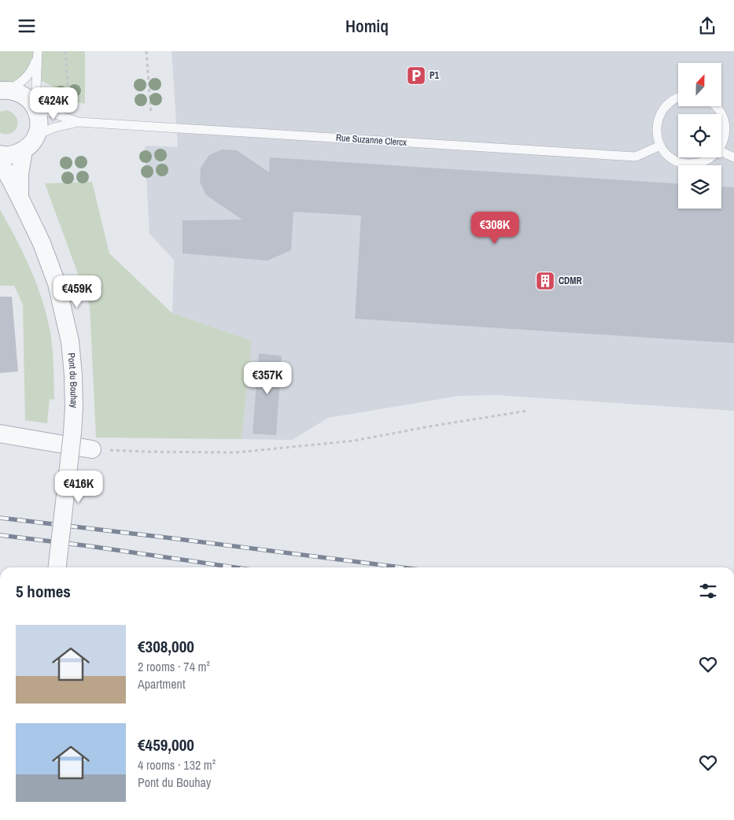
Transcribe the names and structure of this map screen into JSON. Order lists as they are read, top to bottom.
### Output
{
  "streets": {
    "street": ["Pont du Bouhay"],
    "lane": ["Rue Suzanne Clercx"]
  },
  "places": {
    "parking": ["P1"],
    "building": ["CDMR"]
  },
  "north": "top",
  "page": {
    "header": "Homiq",
    "price": [
      "€424K",
      "€308K",
      "€459K",
      "€357K",
      "€416K"
    ],
    "heading": "5 homes",
    "list": [
      {
        "name": "€308,000",
        "note": "2 rooms · 74 m² · Apartment"
      },
      {
        "name": "€459,000",
        "note": "4 rooms · 132 m² · Pont du Bouhay"
      }
    ]
  }
}
